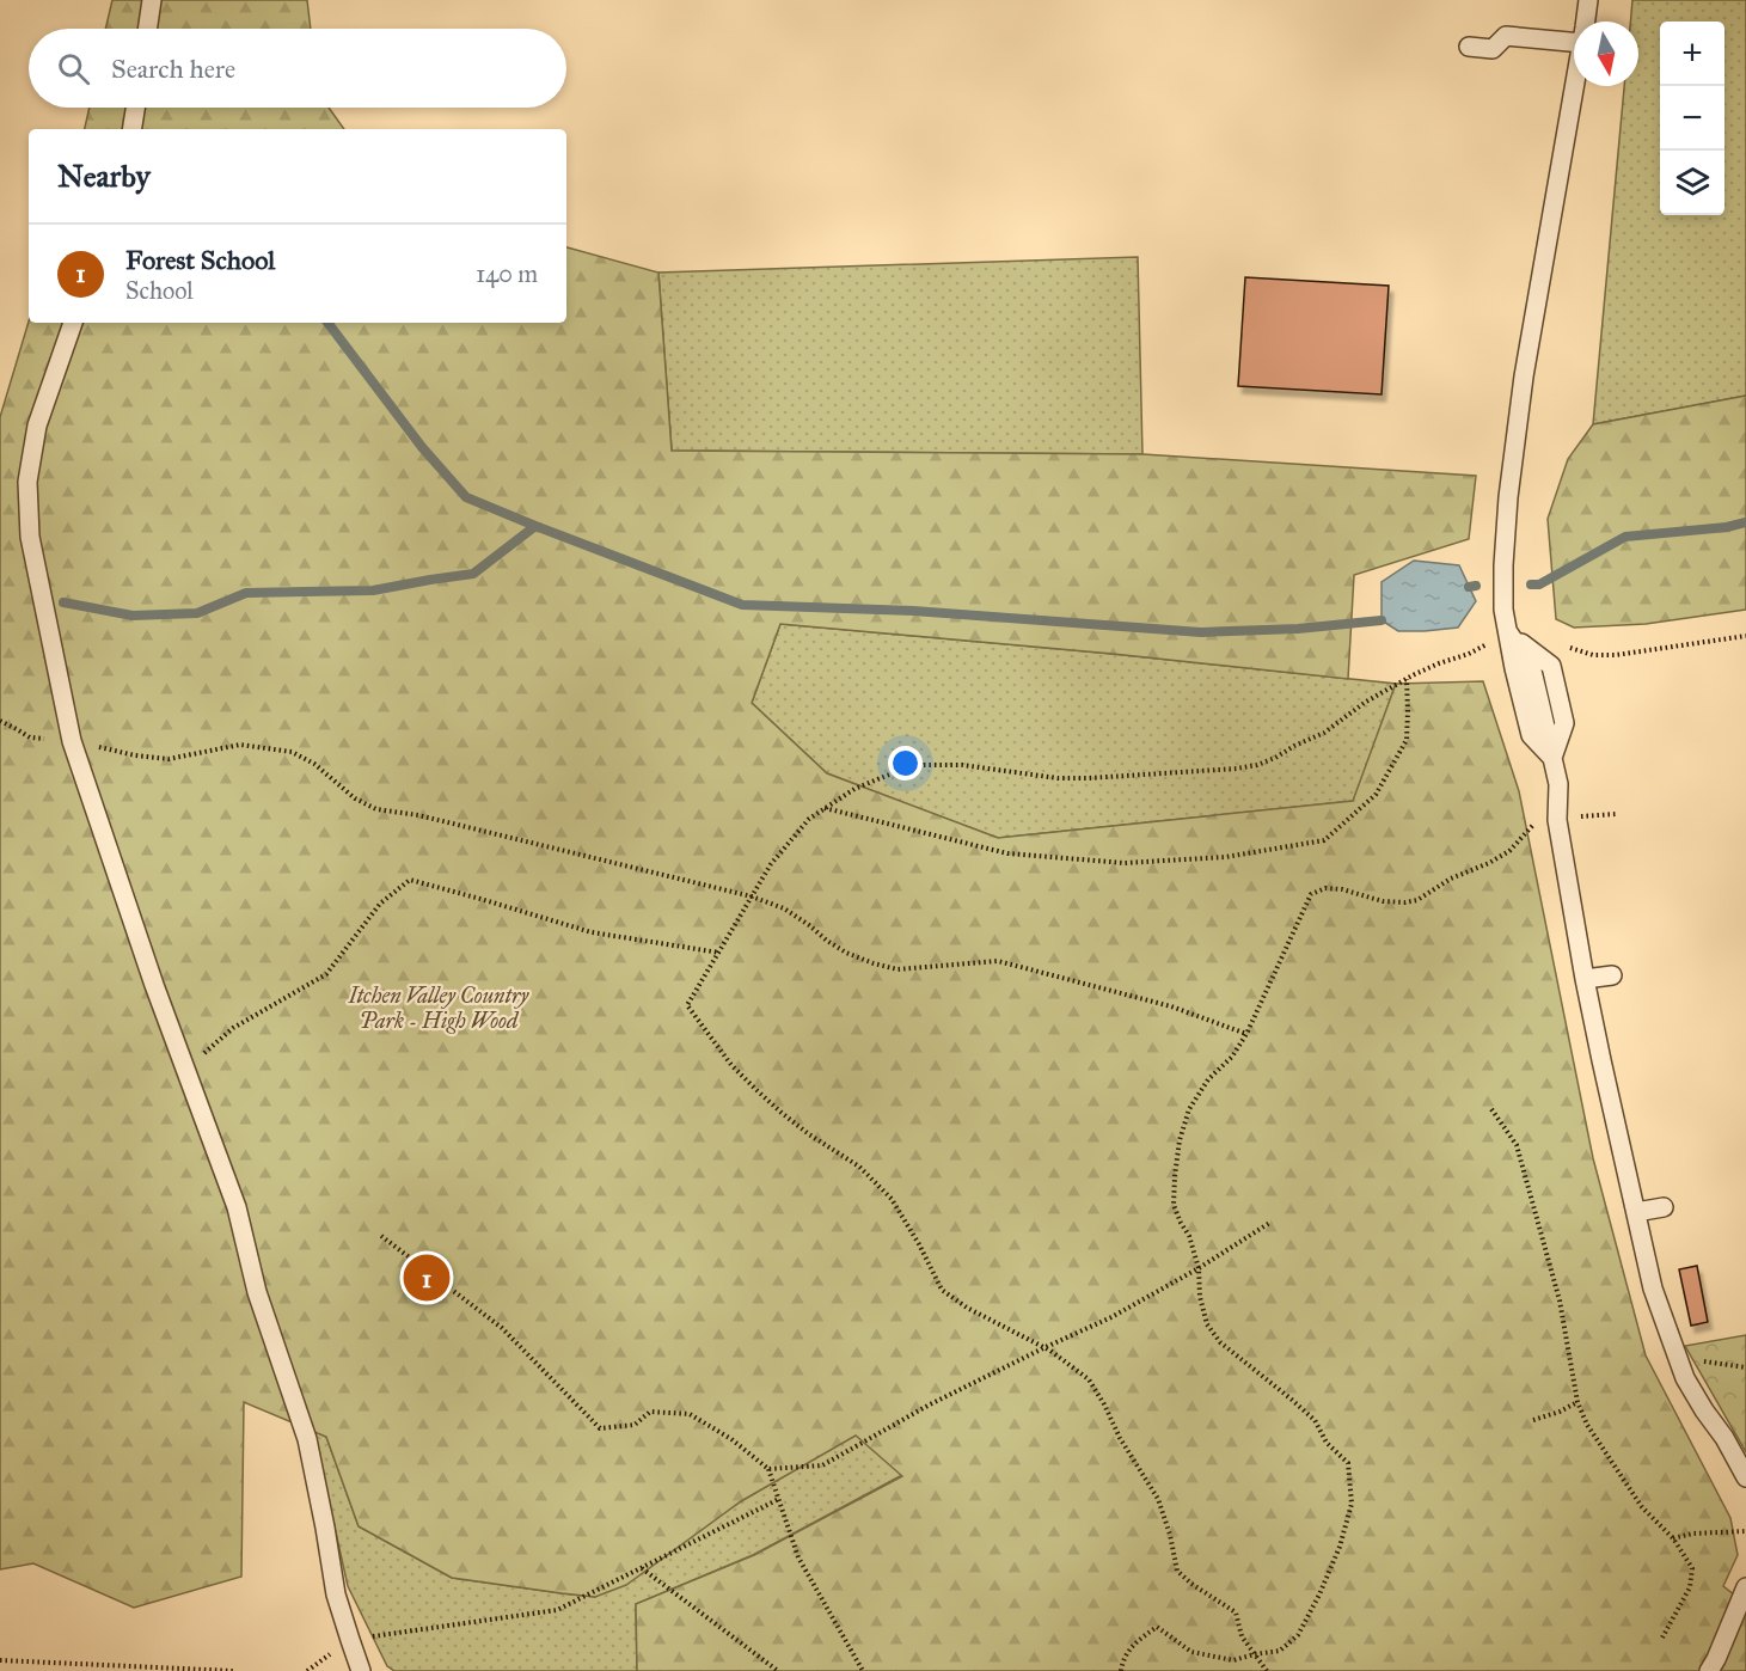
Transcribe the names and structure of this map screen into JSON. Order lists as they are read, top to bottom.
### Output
{
  "parks": ["Itchen Valley Country Park - High Wood"],
  "north": "bottom",
  "page": {
    "map_buttons": ["+", "−"],
    "search": "Search here",
    "heading": "Nearby",
    "list": [
      {
        "mark": "1",
        "name": "Forest School",
        "note": "School",
        "value": "140 m"
      }
    ],
    "pins": "1"
  }
}
